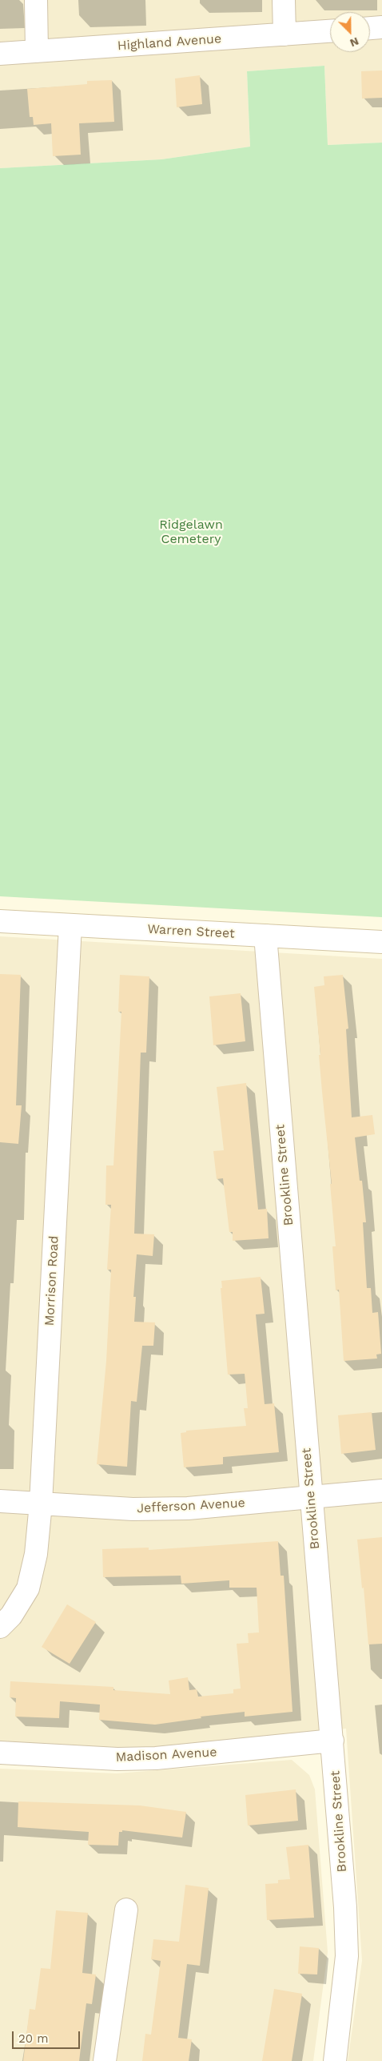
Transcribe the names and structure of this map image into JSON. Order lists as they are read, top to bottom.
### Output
{
  "streets": {
    "street": [
      "Highland Avenue",
      "Warren Street",
      "Brookline Street",
      "Morrison Road",
      "Jefferson Avenue",
      "Madison Avenue"
    ]
  },
  "crossings": [
    ["Warren Street", "Brookline Street"],
    ["Warren Street", "Morrison Road"],
    ["Brookline Street", "Jefferson Avenue"],
    ["Brookline Street", "Madison Avenue"],
    ["Morrison Road", "Jefferson Avenue"]
  ],
  "parks": ["Ridgelawn Cemetery"],
  "scale_bar": "20 m",
  "north": "bottom right"
}
